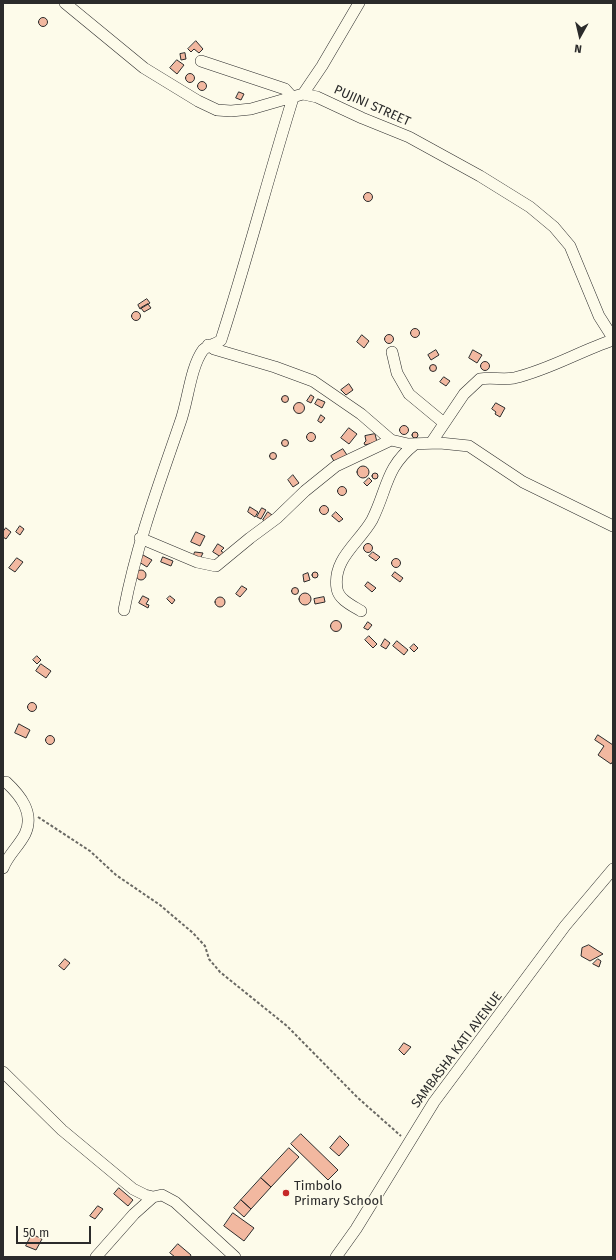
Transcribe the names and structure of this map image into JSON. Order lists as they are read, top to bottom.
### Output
{
  "streets": {
    "street": ["PUJINI STREET", "SAMBASHA KATI AVENUE"]
  },
  "places": ["Timbolo Primary School"],
  "scale_bar": "50 m",
  "north": "bottom"
}
